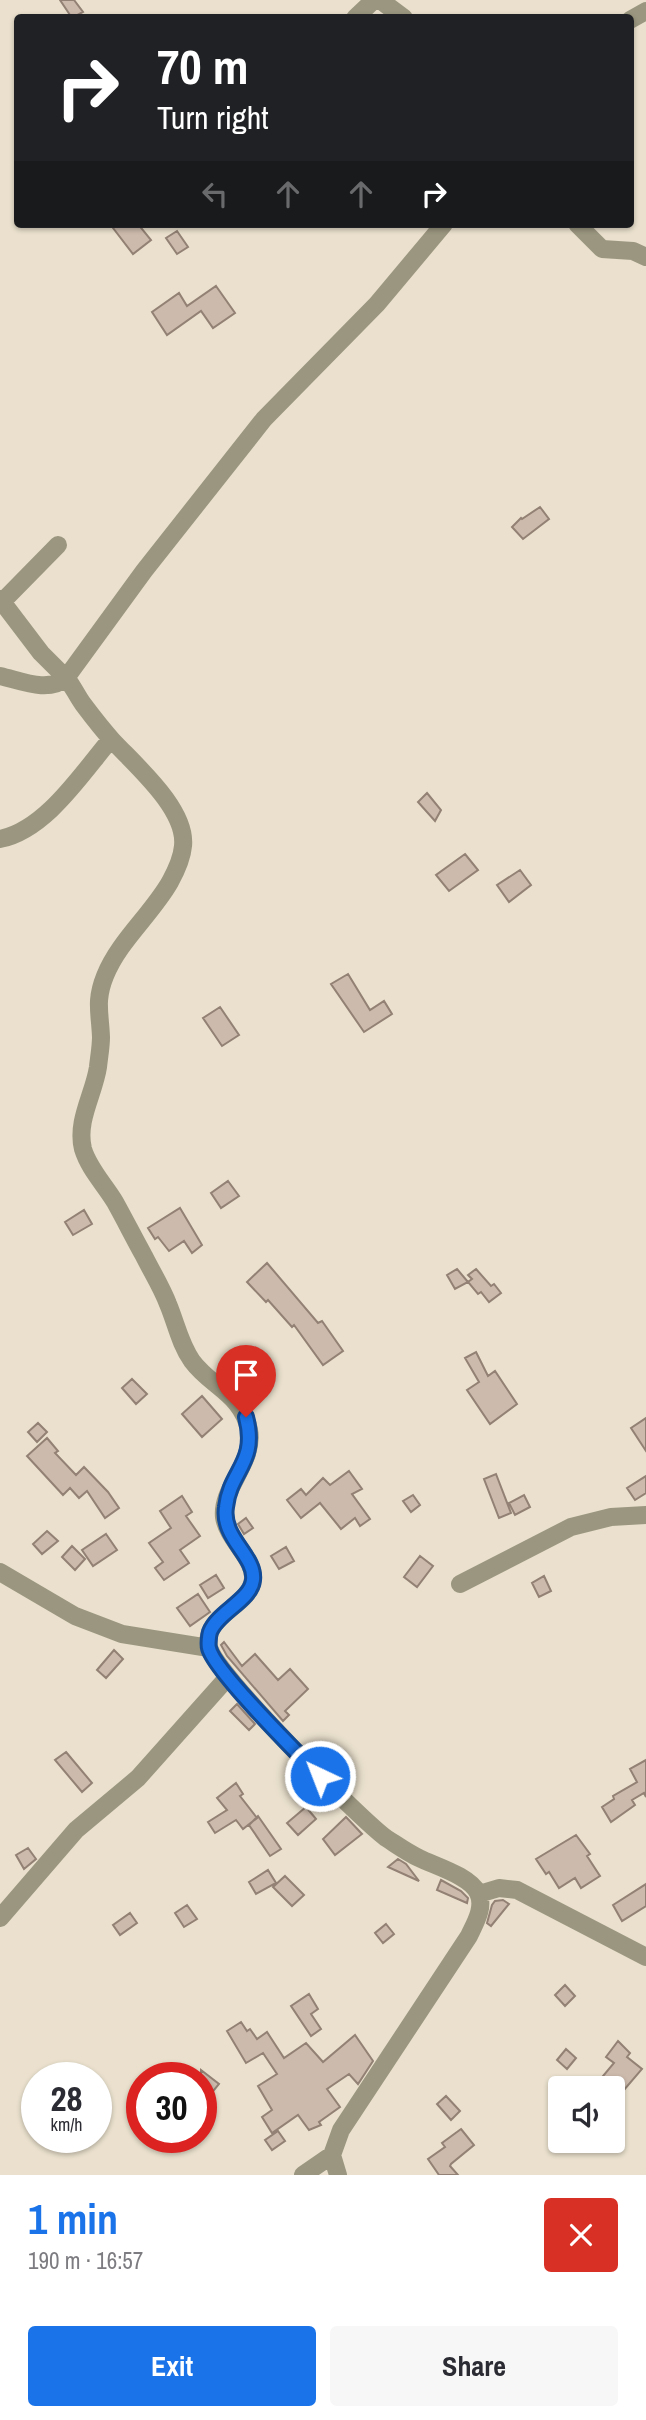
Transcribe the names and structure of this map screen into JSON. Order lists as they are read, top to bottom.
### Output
{
  "page": {
    "turn": ["70 m", "Turn right"],
    "speed": "28 km/h",
    "limit": "30",
    "heading": ["1 min", "190 m · 16:57"],
    "buttons": ["Exit", "Share"]
  }
}
